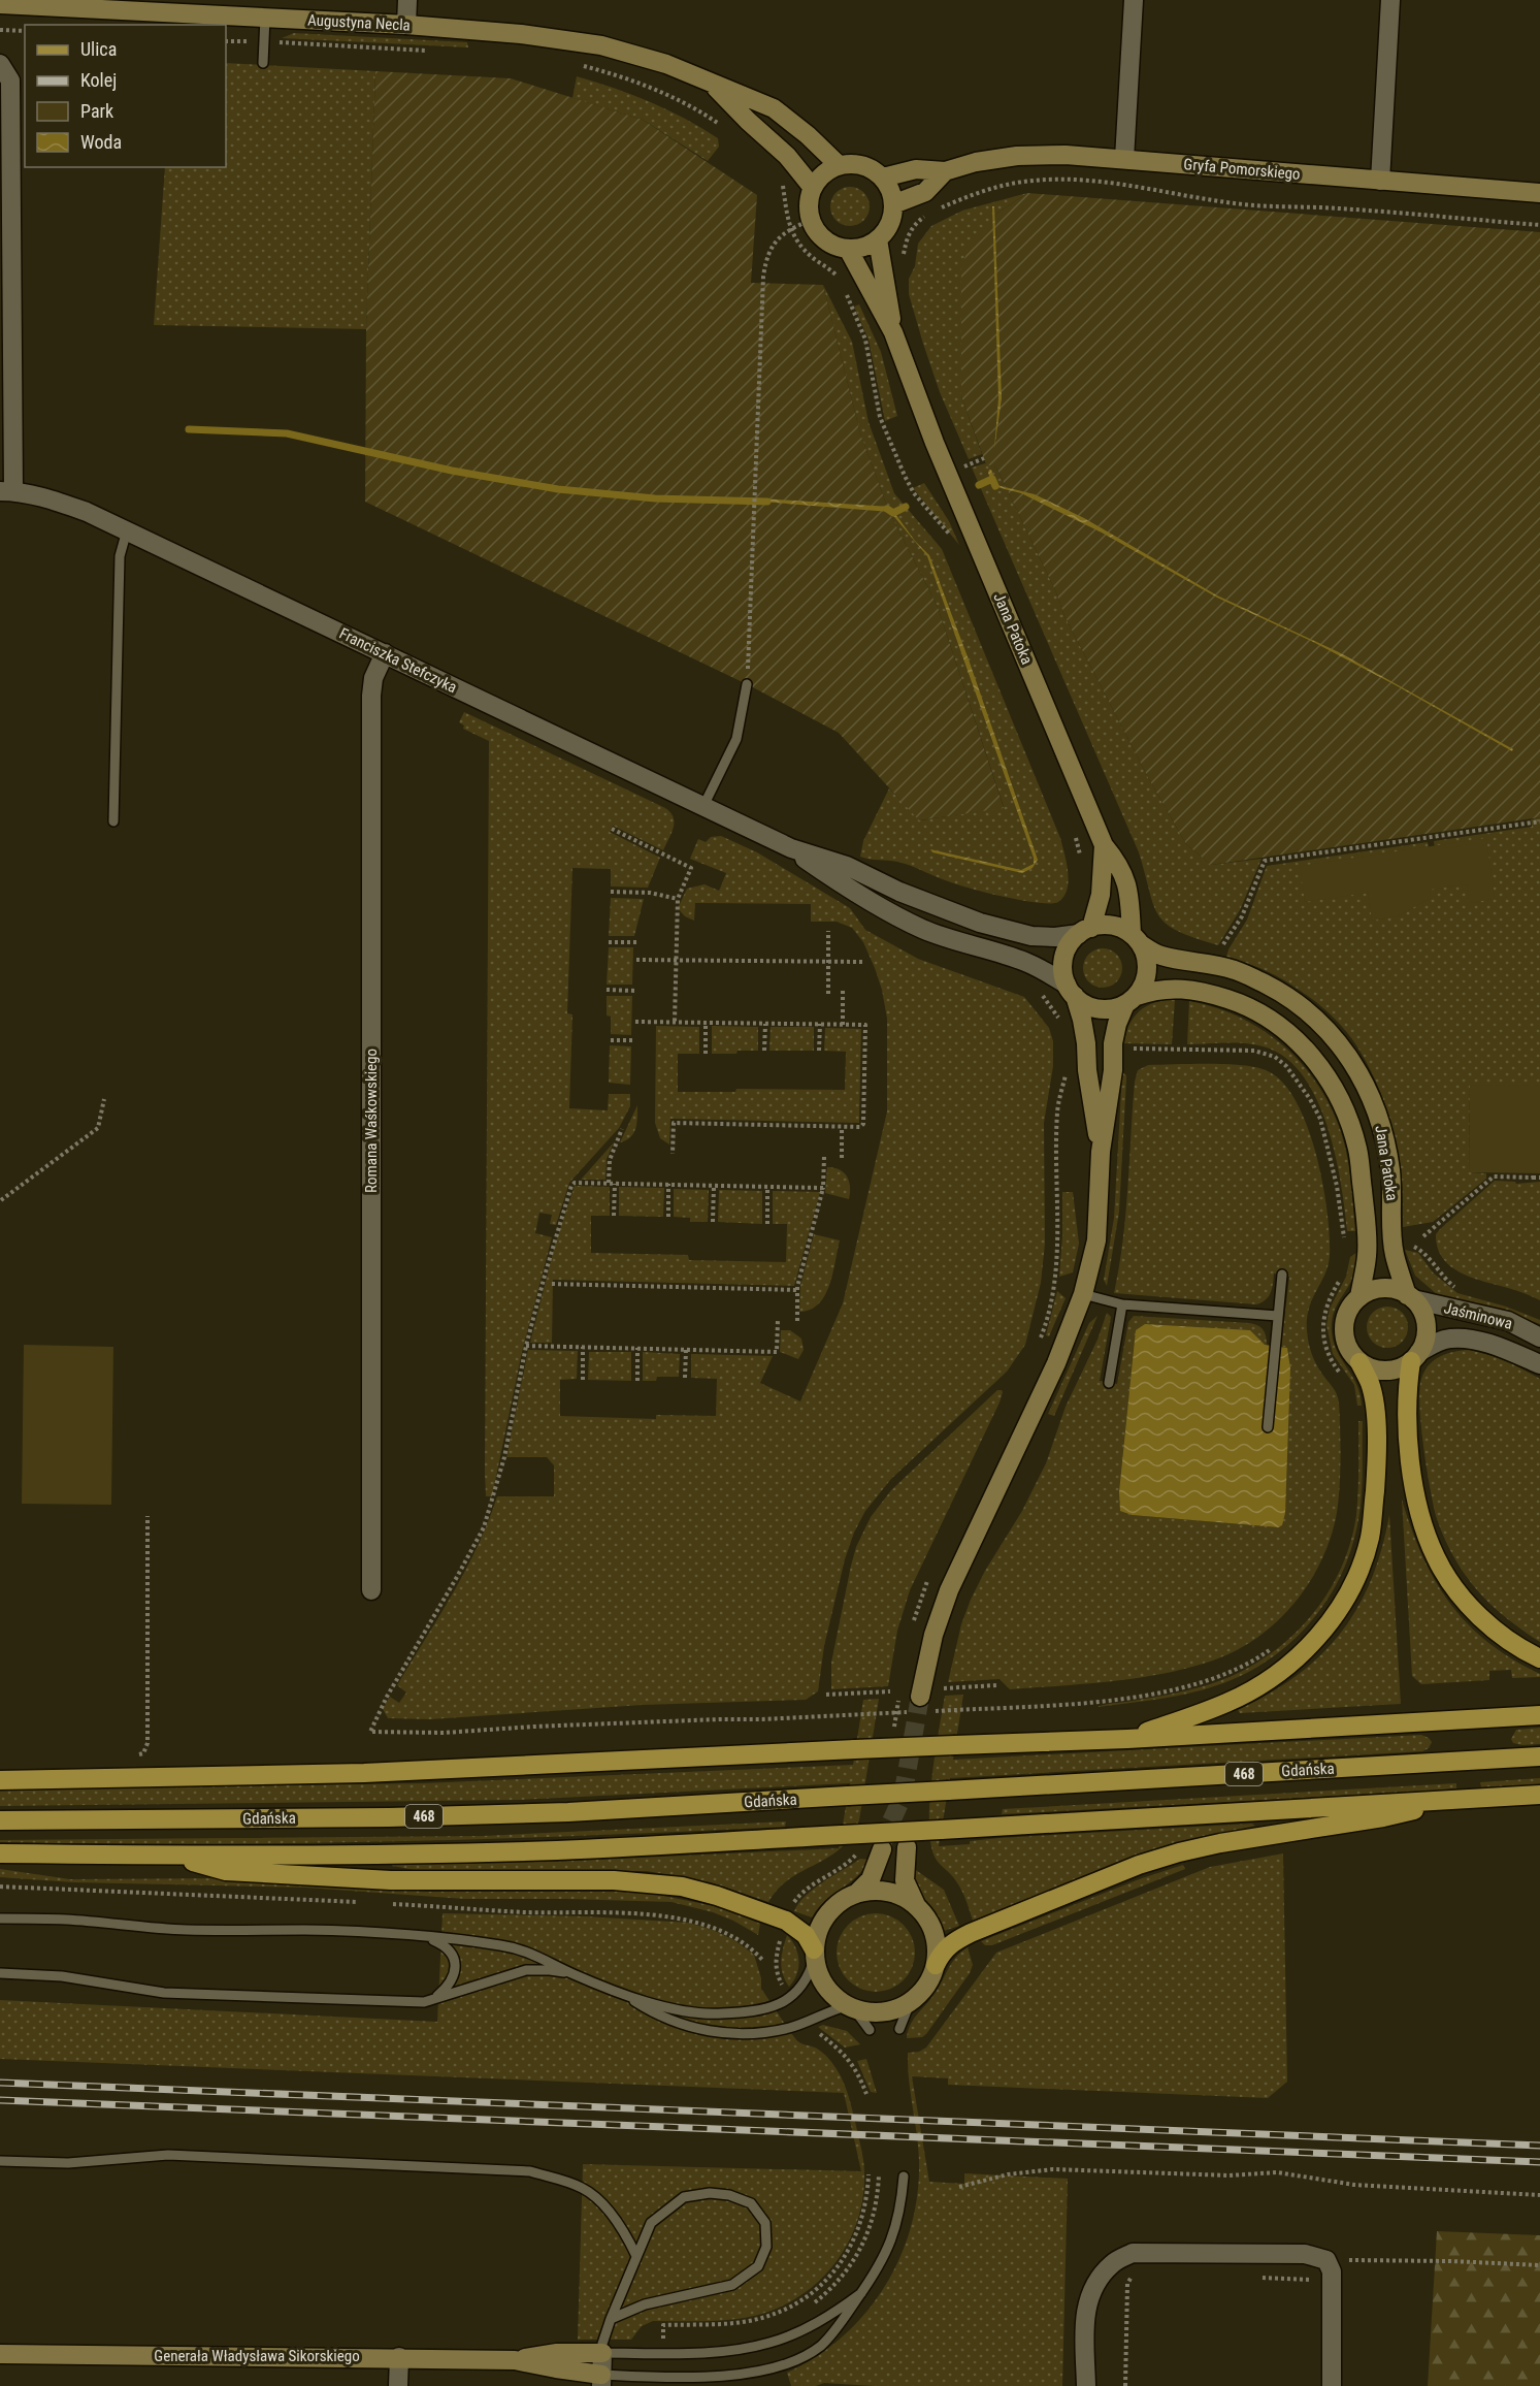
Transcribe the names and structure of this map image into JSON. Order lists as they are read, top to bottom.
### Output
{
  "streets": {
    "main road": [
      "Augustyna Necla",
      "Gryfa Pomorskiego",
      "Jana Patoka",
      "Gdańska",
      "468",
      "Generała Władysława Sikorskiego"
    ],
    "street": ["Franciszka Stefczyka", "Romana Waśkowskiego", "Jaśminowa"]
  },
  "crossings": [
    ["Augustyna Necla", "Gryfa Pomorskiego"],
    ["Augustyna Necla", "Jana Patoka"],
    ["Gryfa Pomorskiego", "Jana Patoka"],
    ["Jana Patoka", "Franciszka Stefczyka"],
    ["Jana Patoka", "Jaśminowa"],
    ["Franciszka Stefczyka", "Romana Waśkowskiego"]
  ],
  "legend": [
    "Ulica",
    "Kolej",
    "Park",
    "Woda"
  ]
}
